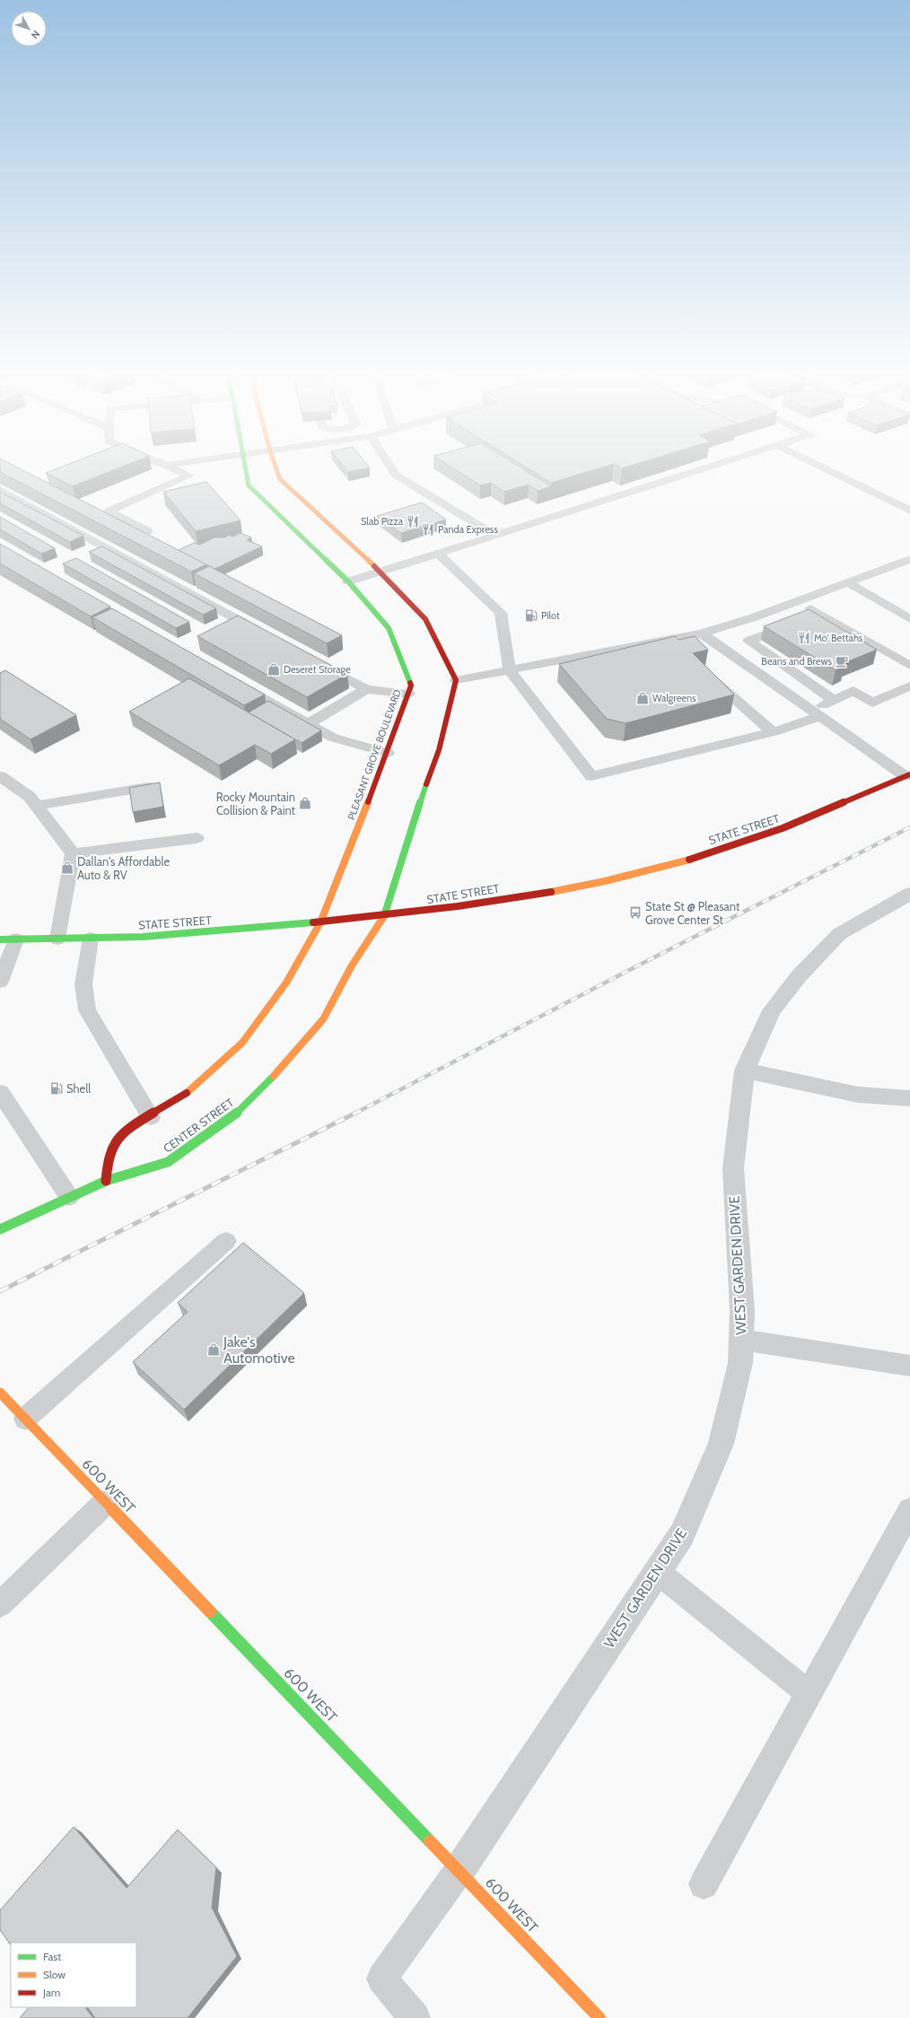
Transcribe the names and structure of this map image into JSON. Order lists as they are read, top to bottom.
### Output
{
  "streets": {
    "main road": [
      "PLEASANT GROVE BOULEVARD",
      "STATE STREET",
      "CENTER STREET",
      "600 WEST"
    ],
    "street": ["WEST GARDEN DRIVE"]
  },
  "crossings": [
    ["PLEASANT GROVE BOULEVARD", "STATE STREET"],
    ["STATE STREET", "CENTER STREET"],
    ["WEST GARDEN DRIVE", "600 WEST"]
  ],
  "places": {
    "restaurant": ["Slab Pizza", "Panda Express", "Mo' Bettahs"],
    "fuel station": ["Pilot", "Shell"],
    "cafe": ["Beans and Brews"],
    "shop": [
      "Deseret Storage",
      "Walgreens",
      "Rocky Mountain Collision & Paint",
      "Dallan's Affordable Auto & RV",
      "Jake's Automotive"
    ],
    "bus stop": ["State St @ Pleasant Grove Center St"]
  },
  "legend": ["Fast", "Slow", "Jam"],
  "north": "bottom right"
}
